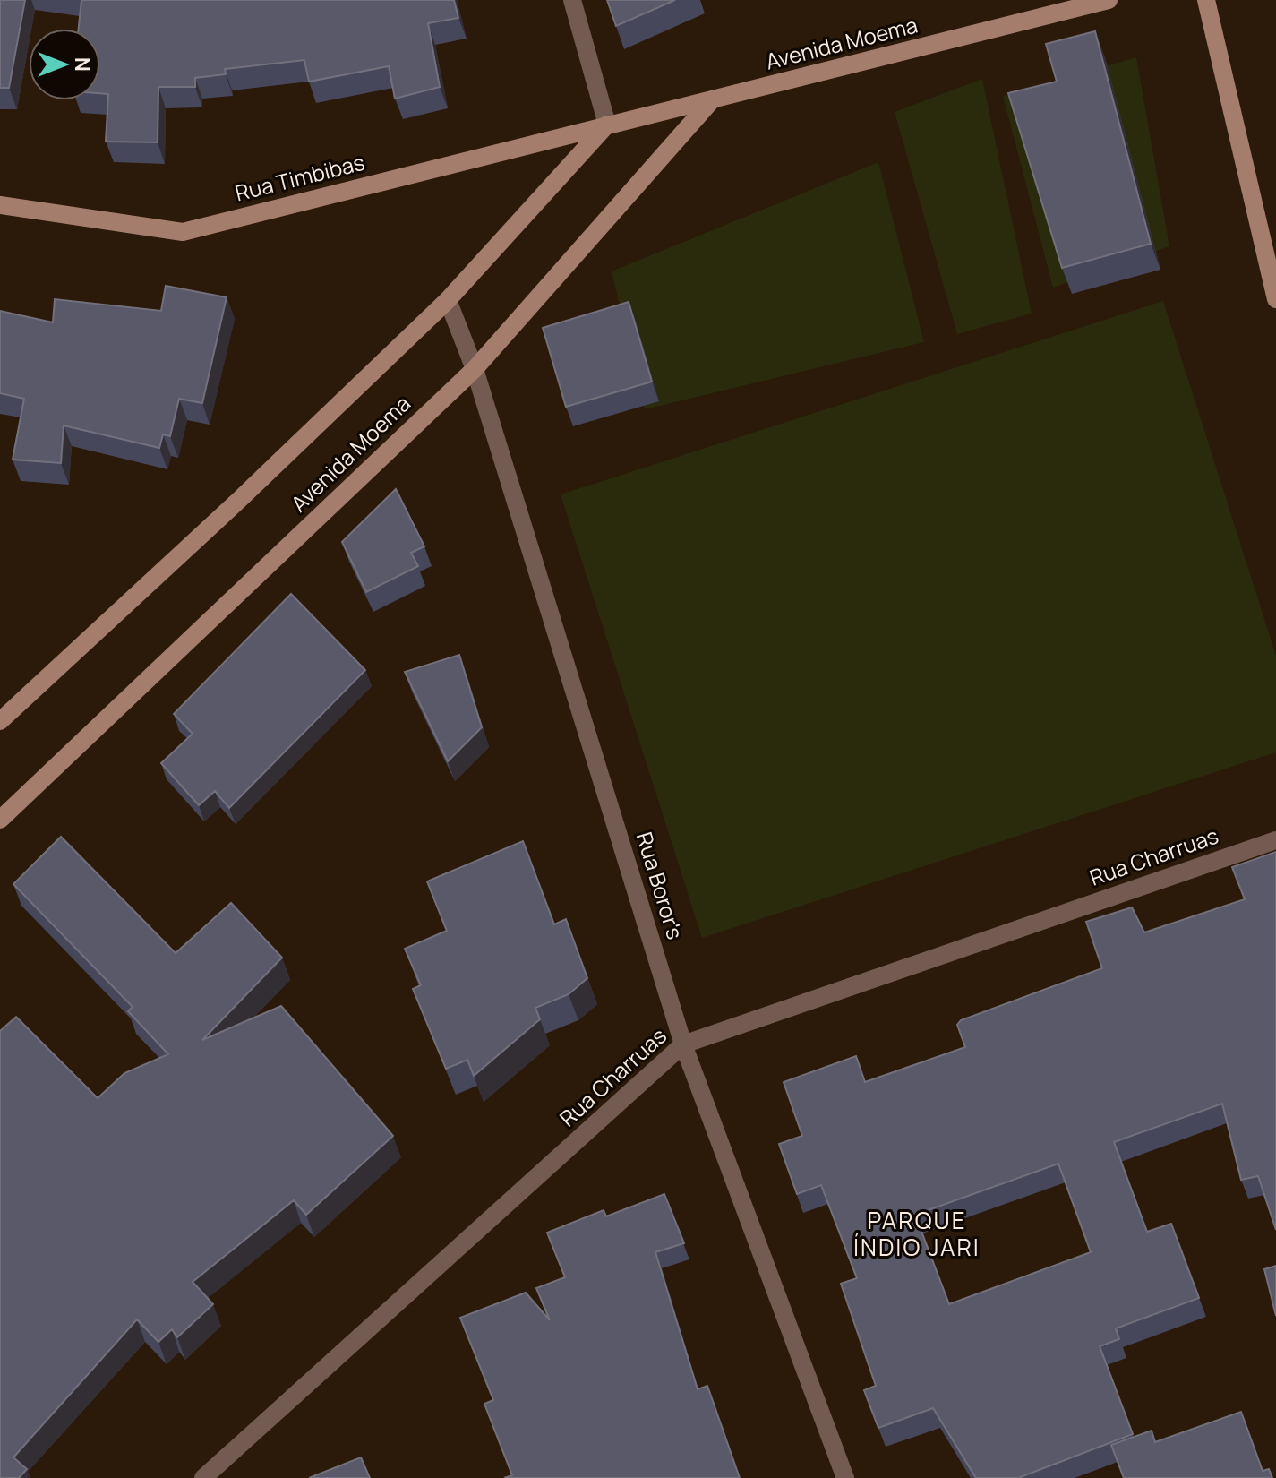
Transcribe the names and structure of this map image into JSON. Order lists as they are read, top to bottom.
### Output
{
  "streets": {
    "street": [
      "Avenida Moema",
      "Rua Timbibas",
      "Rua Charruas",
      "Rua Boror's"
    ]
  },
  "crossings": [
    ["Avenida Moema", "Rua Timbibas"],
    ["Avenida Moema", "Rua Boror's"],
    ["Rua Charruas", "Rua Boror's"]
  ],
  "districts": ["PARQUE ÍNDIO JARI"],
  "north": "right"
}
